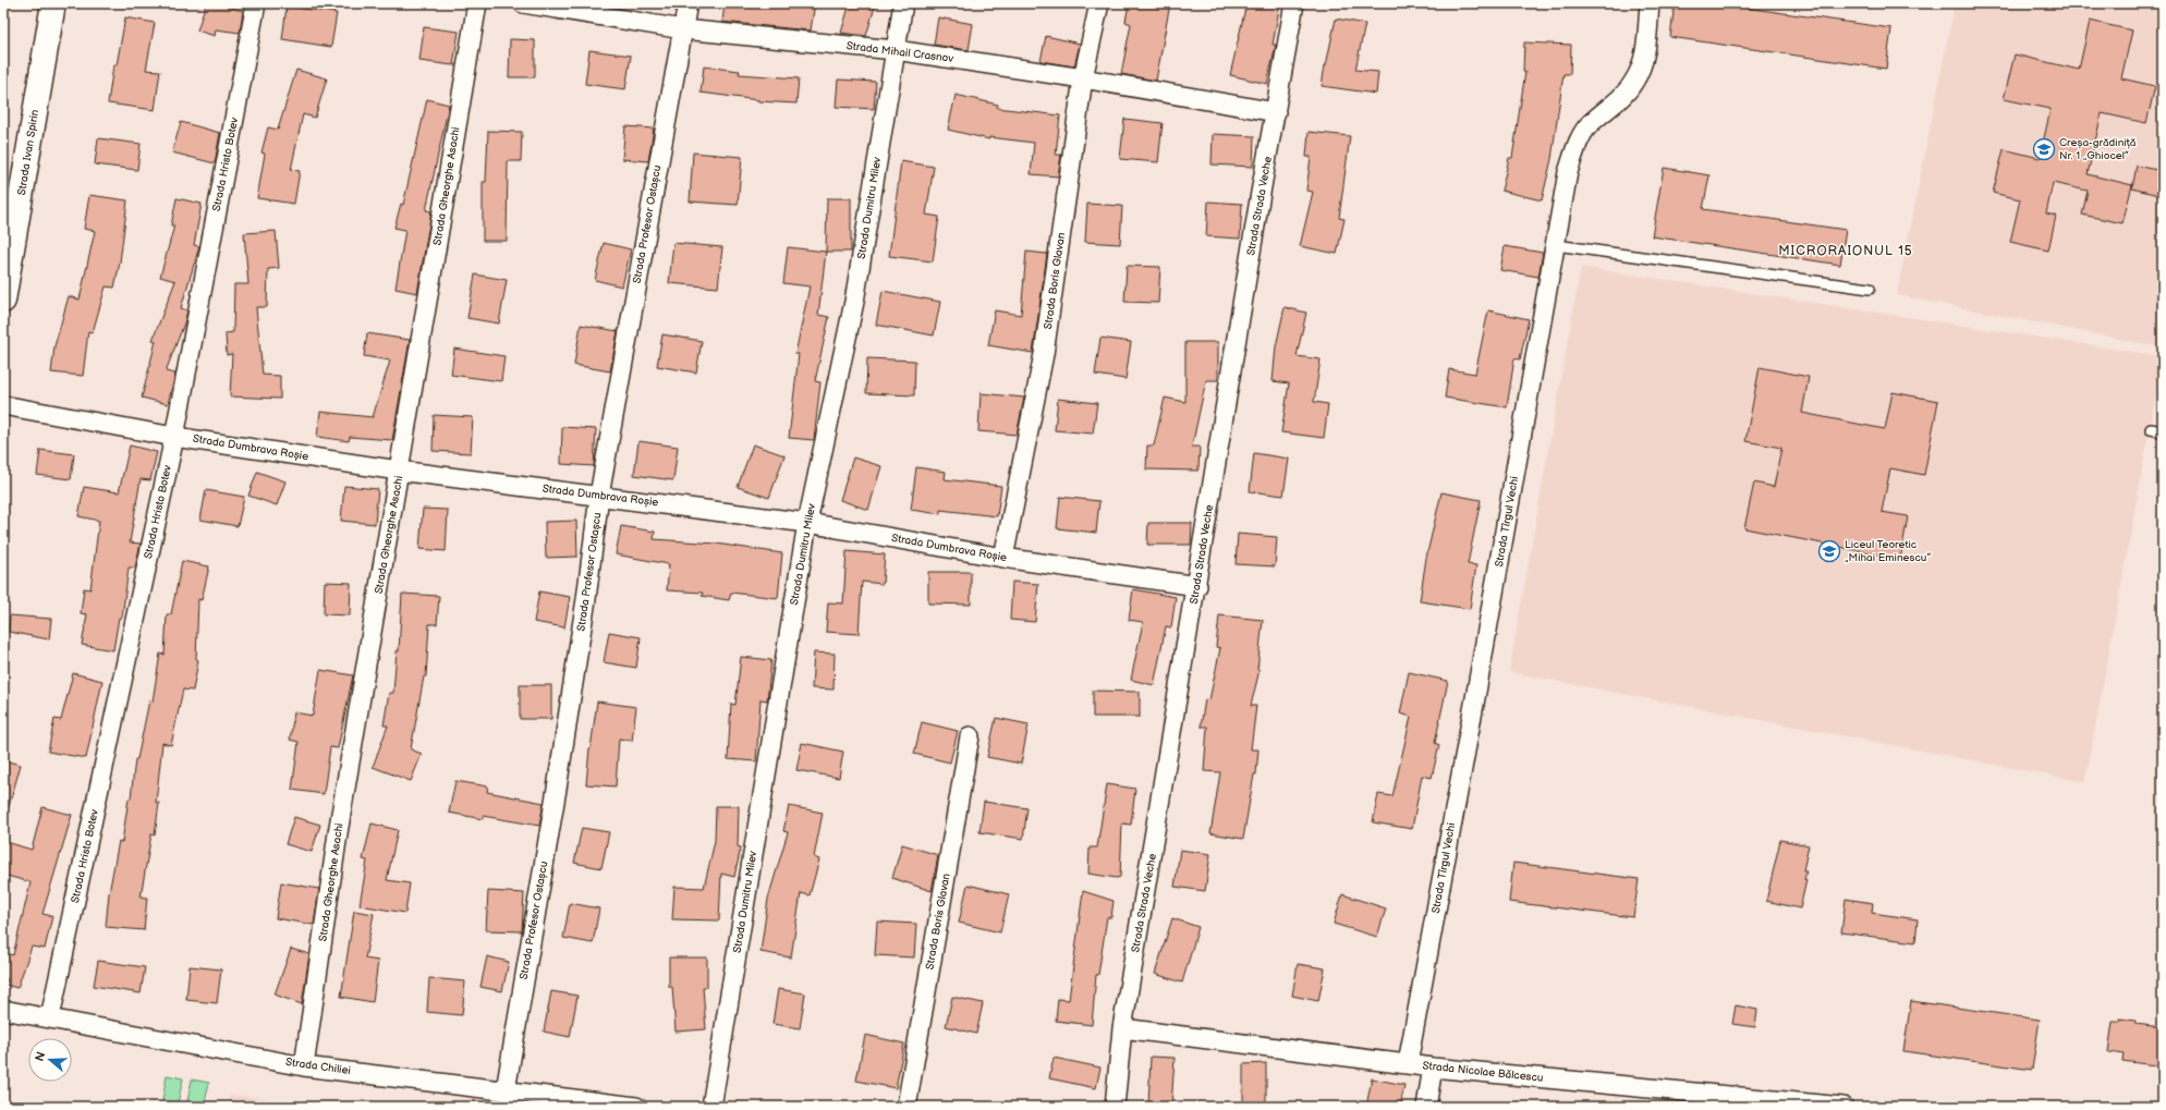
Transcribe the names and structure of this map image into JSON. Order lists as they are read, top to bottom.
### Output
{
  "streets": {
    "street": [
      "Strada Mihail Crasnov",
      "Strada Ivan Spirin",
      "Strada Hristo Botev",
      "Strada Gheorghe Asachi",
      "Strada Strada Veche",
      "Strada Dumitru Milev",
      "Strada Profesor Ostașcu",
      "Strada Boris Glavan",
      "Strada Dumbrava Roșie",
      "Strada Tîrgul Vechi",
      "Strada Chiliei",
      "Strada Nicolae Bălcescu"
    ]
  },
  "crossings": [
    ["Strada Mihail Crasnov", "Strada Strada Veche"],
    ["Strada Mihail Crasnov", "Strada Dumitru Milev"],
    ["Strada Mihail Crasnov", "Strada Profesor Ostașcu"],
    ["Strada Mihail Crasnov", "Strada Boris Glavan"],
    ["Strada Hristo Botev", "Strada Dumbrava Roșie"],
    ["Strada Hristo Botev", "Strada Chiliei"],
    ["Strada Gheorghe Asachi", "Strada Dumbrava Roșie"],
    ["Strada Gheorghe Asachi", "Strada Chiliei"],
    ["Strada Strada Veche", "Strada Dumbrava Roșie"],
    ["Strada Strada Veche", "Strada Nicolae Bălcescu"],
    ["Strada Dumitru Milev", "Strada Dumbrava Roșie"],
    ["Strada Profesor Ostașcu", "Strada Dumbrava Roșie"],
    ["Strada Profesor Ostașcu", "Strada Chiliei"],
    ["Strada Boris Glavan", "Strada Dumbrava Roșie"],
    ["Strada Tîrgul Vechi", "Strada Nicolae Bălcescu"]
  ],
  "districts": ["MICRORAIONUL 15"],
  "places": {
    "school or university": ["Creșa-grădiniță Nr. 1 „Ghiocel”", "Liceul Teoretic „Mihai Eminescu”"]
  },
  "north": "left"
}
